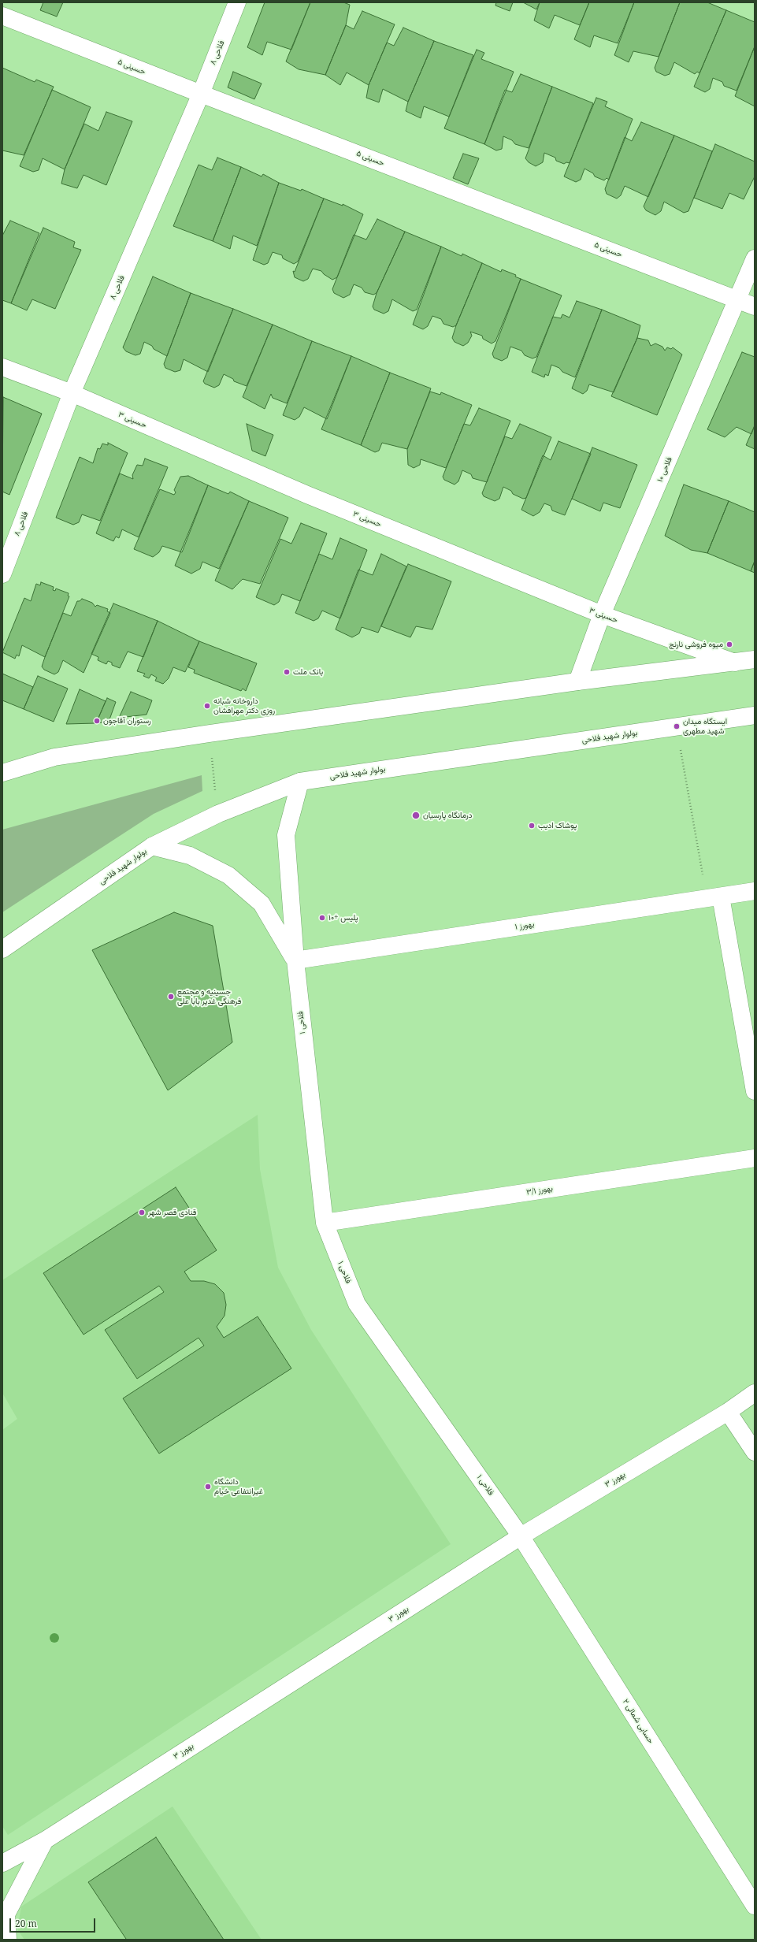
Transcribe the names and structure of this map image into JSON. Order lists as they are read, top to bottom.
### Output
{
  "streets": {
    "street": [
      "فلاحی ۸",
      "حسینی ۵",
      "حسینی ۳",
      "فلاحی ۱۰",
      "بولوار شهید فلاحی",
      "بهورز ۱",
      "فلاحی ۱",
      "بهورز ۳/۱",
      "بهورز ۳",
      "حسابی شمالی ۲"
    ]
  },
  "crossings": [
    ["فلاحی ۸", "حسینی ۵"],
    ["فلاحی ۸", "حسینی ۳"],
    ["حسینی ۵", "فلاحی ۱۰"],
    ["حسینی ۳", "فلاحی ۱۰"],
    ["بولوار شهید فلاحی", "فلاحی ۱"],
    ["بهورز ۱", "فلاحی ۱"],
    ["فلاحی ۱", "بهورز ۳/۱"],
    ["فلاحی ۱", "بهورز ۳"],
    ["فلاحی ۱", "حسابی شمالی ۲"],
    ["بهورز ۳", "حسابی شمالی ۲"]
  ],
  "places": [
    "میوه فروشی نارنج",
    "بانک ملت",
    "داروخانه شبانه روزی دکتر مهرافشان",
    "رستوران آقاجون",
    "ایستگاه میدان شهید مطهری",
    "درمانگاه پارسیان",
    "پوشاک ادیب",
    "پلیس +۱۰",
    "جسینیه و مجتمع فرهنگی غدیر بابا علی",
    "قنادی قصر شهر",
    "دانشگاه غیرانتفاعی خیام"
  ],
  "scale_bar": "20 m"
}
